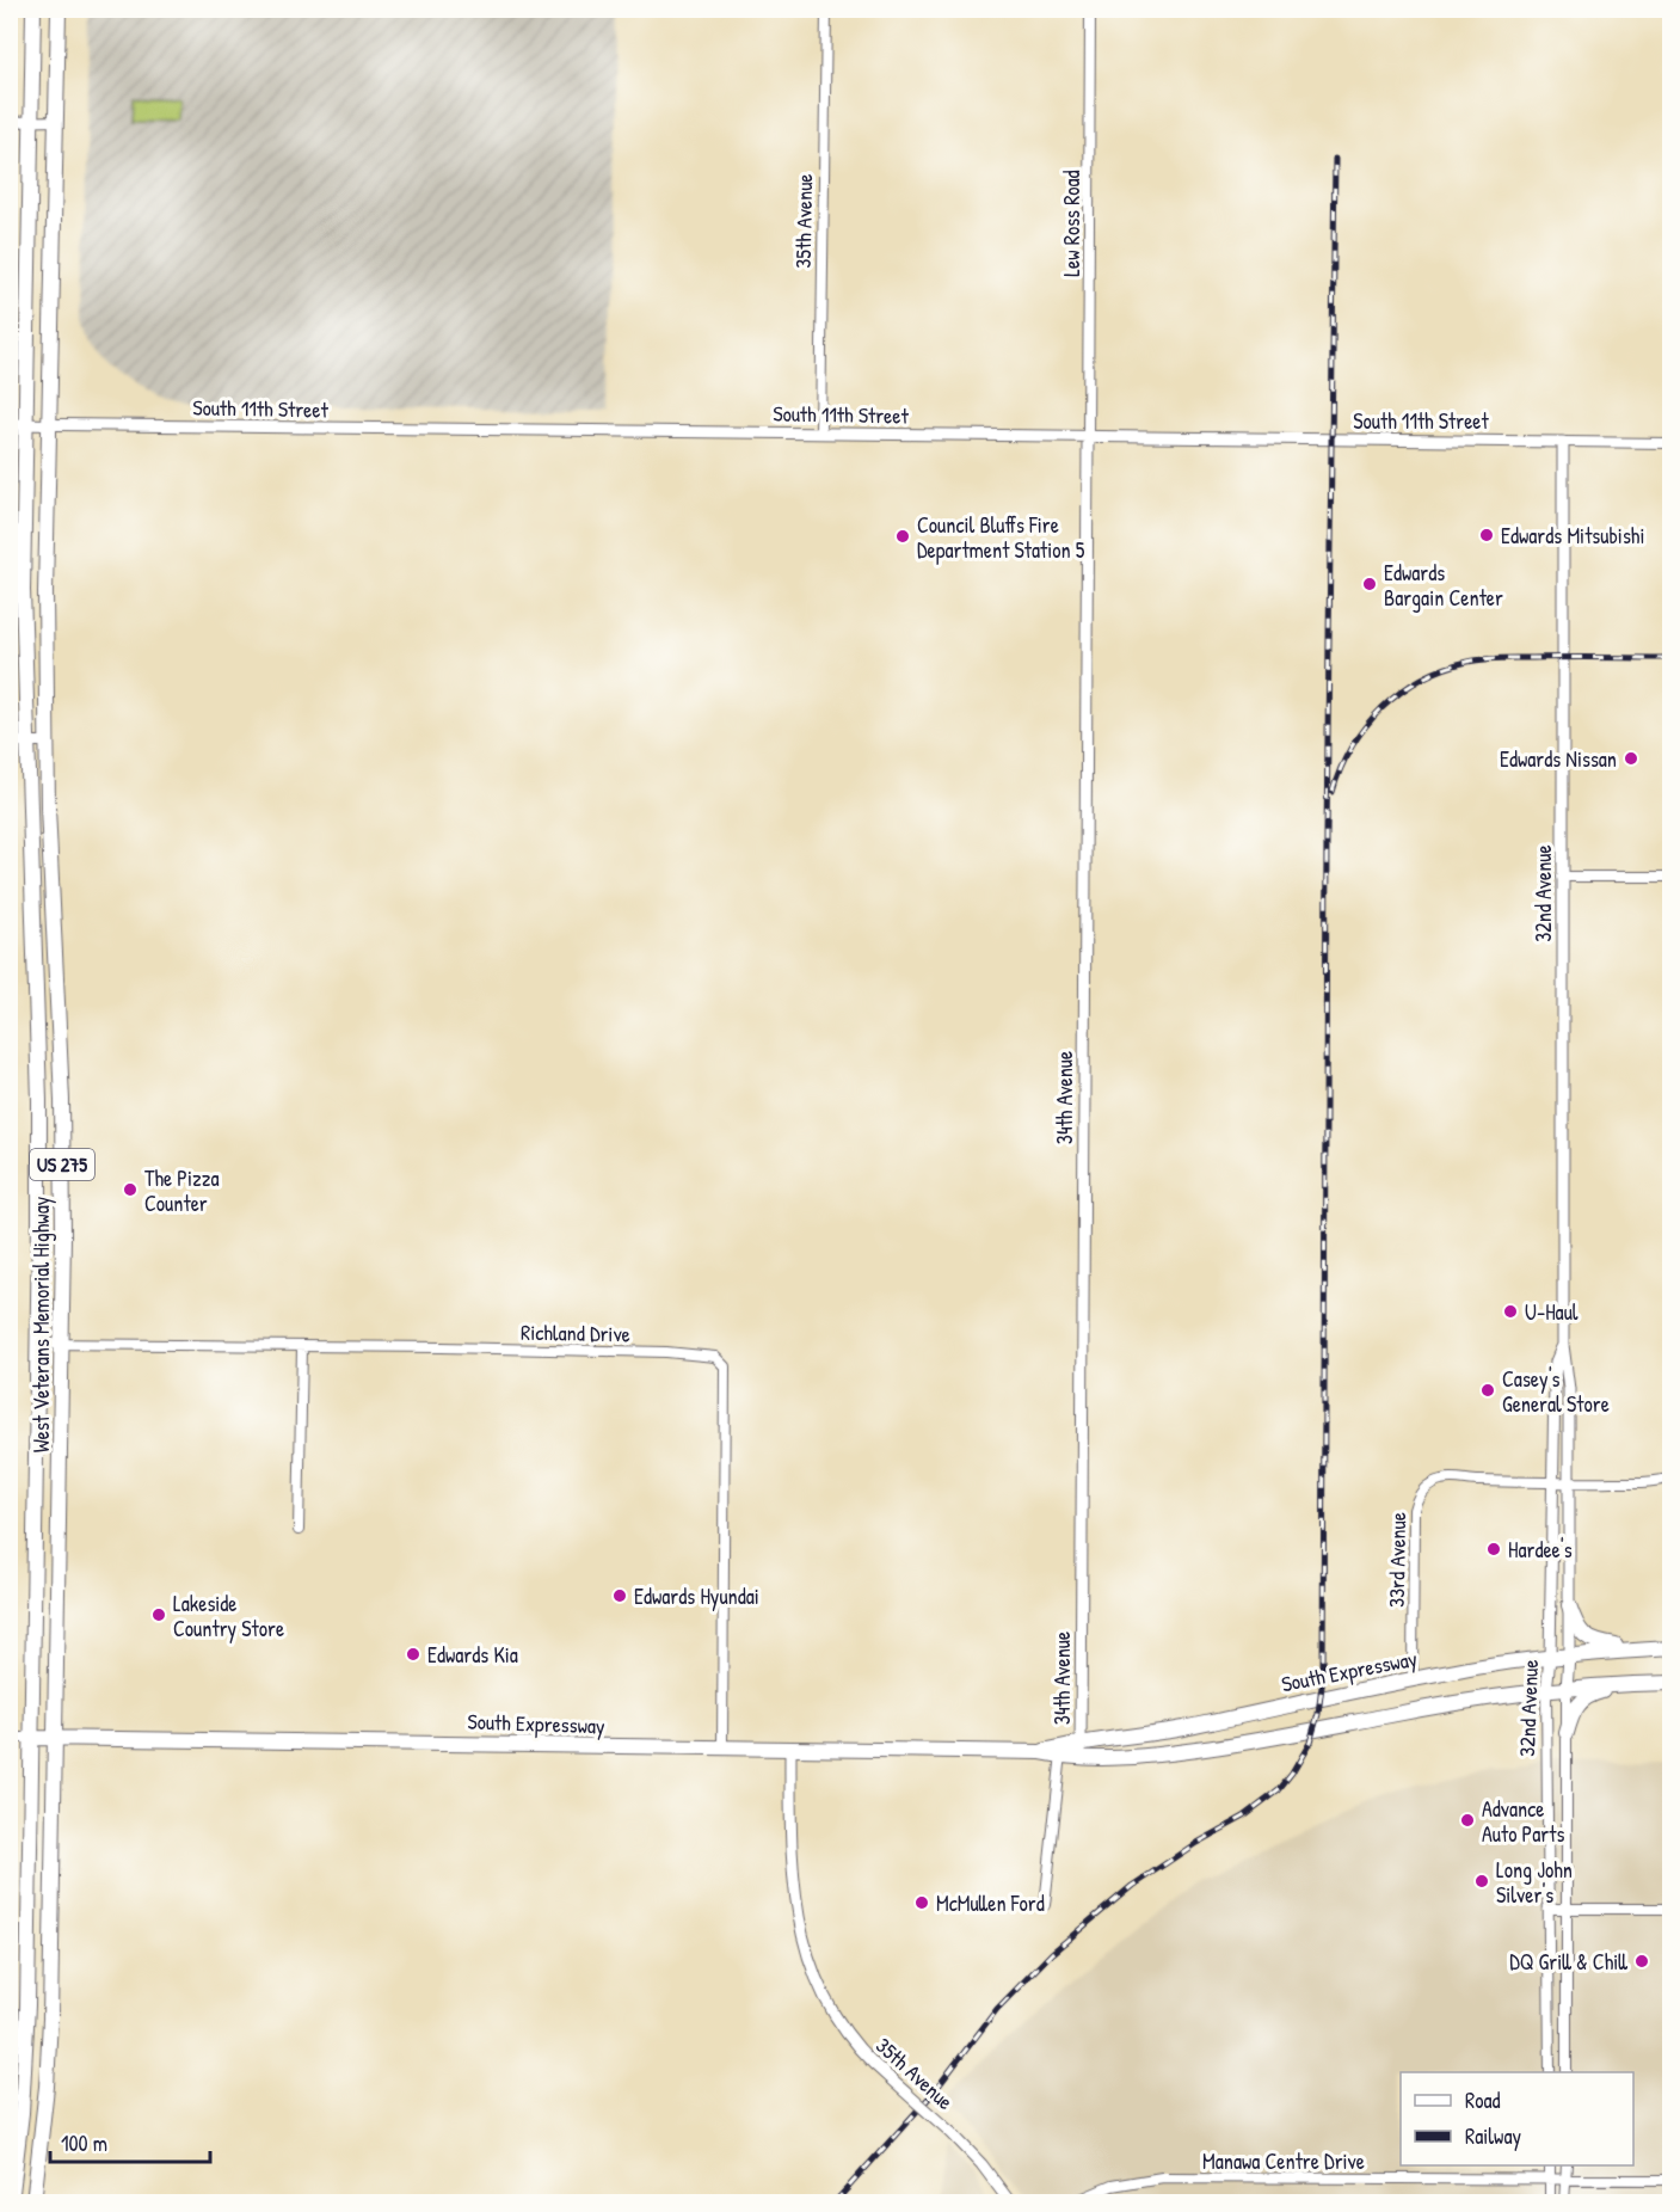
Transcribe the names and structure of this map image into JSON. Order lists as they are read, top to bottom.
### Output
{
  "streets": {
    "main road": ["US 275", "West Veterans Memorial Highway", "South Expressway"],
    "street": [
      "35th Avenue",
      "Lew Ross Road",
      "South 11th Street",
      "32nd Avenue",
      "34th Avenue",
      "Richland Drive",
      "33rd Avenue",
      "Manawa Centre Drive"
    ]
  },
  "crossings": [
    ["35th Avenue", "South 11th Street"],
    ["35th Avenue", "South Expressway"],
    ["Lew Ross Road", "South 11th Street"],
    ["Lew Ross Road", "34th Avenue"],
    ["South 11th Street", "32nd Avenue"],
    ["South 11th Street", "34th Avenue"],
    ["South 11th Street", "West Veterans Memorial Highway"],
    ["32nd Avenue", "33rd Avenue"],
    ["32nd Avenue", "South Expressway"],
    ["34th Avenue", "South Expressway"],
    ["US 275", "West Veterans Memorial Highway"],
    ["US 275", "South Expressway"],
    ["West Veterans Memorial Highway", "Richland Drive"],
    ["West Veterans Memorial Highway", "South Expressway"],
    ["Richland Drive", "South Expressway"],
    ["33rd Avenue", "South Expressway"]
  ],
  "places": [
    "Edwards Mitsubishi",
    "Council Bluffs Fire Department Station 5",
    "Edwards Bargain Center",
    "Edwards Nissan",
    "The Pizza Counter",
    "U-Haul",
    "Casey's General Store",
    "Hardee's",
    "Edwards Hyundai",
    "Lakeside Country Store",
    "Edwards Kia",
    "Advance Auto Parts",
    "Long John Silver's",
    "McMullen Ford",
    "DQ Grill & Chill"
  ],
  "legend": ["Road", "Railway"],
  "scale_bar": "100 m"
}
